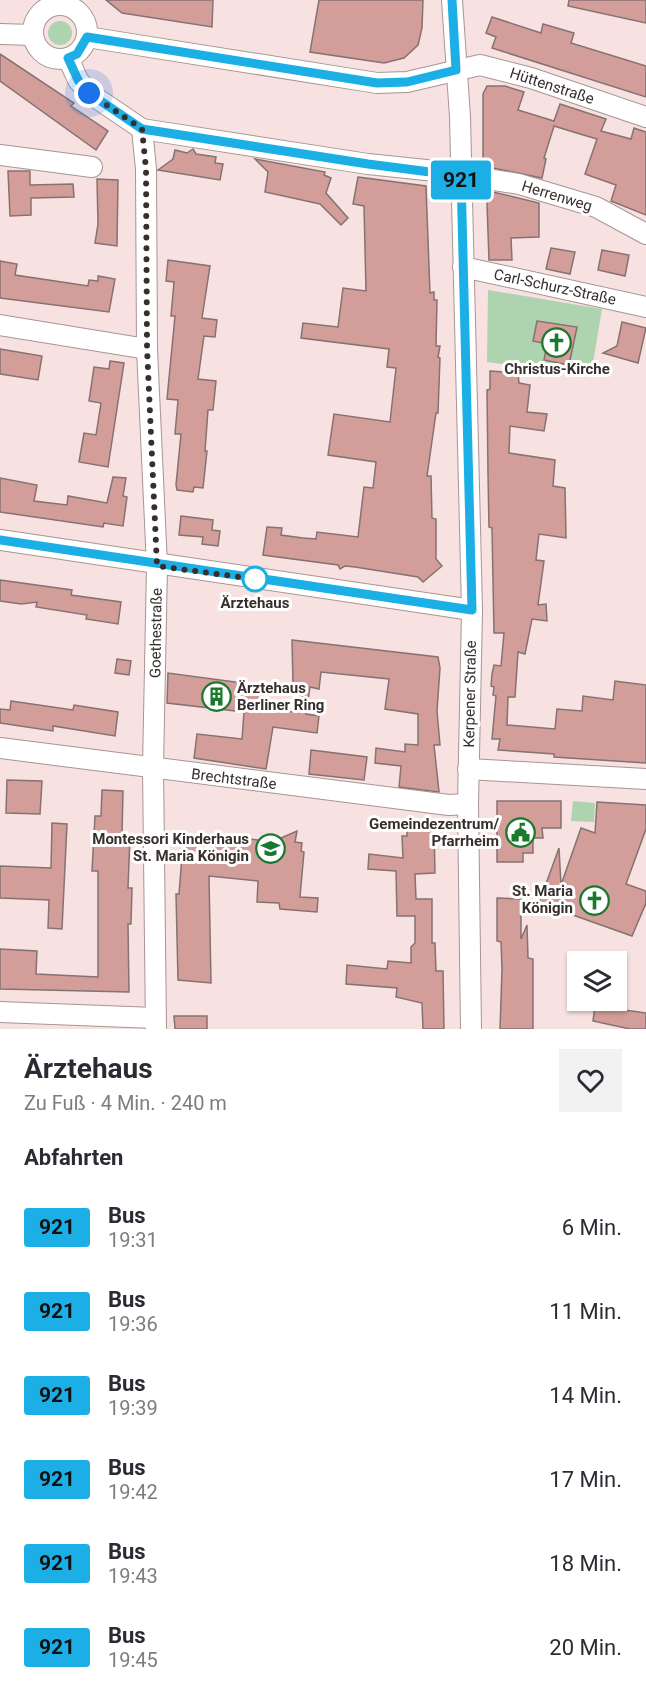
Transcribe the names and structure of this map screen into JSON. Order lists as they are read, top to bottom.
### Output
{
  "streets": {
    "street": [
      "Hüttenstraße",
      "Herrenweg",
      "Carl-Schurz-Straße",
      "Goethestraße",
      "Kerpener Straße",
      "Brechtstraße"
    ]
  },
  "crossings": [
    ["Hüttenstraße", "Kerpener Straße"],
    ["Herrenweg", "Goethestraße"],
    ["Herrenweg", "Kerpener Straße"],
    ["Carl-Schurz-Straße", "Kerpener Straße"],
    ["Goethestraße", "Brechtstraße"],
    ["Kerpener Straße", "Brechtstraße"]
  ],
  "places": {
    "church": ["Christus-Kirche", "St. Maria Königin"],
    "other": ["Ärztehaus"],
    "building": ["Ärztehaus Berliner Ring"],
    "public building": ["Gemeindezentrum/ Pfarrheim"],
    "school or university": ["Montessori Kinderhaus St. Maria Königin"]
  },
  "lines": ["bus line 921"],
  "page": {
    "on_map": "921",
    "heading": [
      ["Ärztehaus", "Zu Fuß · 4 Min. · 240 m"],
      "Abfahrten"
    ],
    "list": [
      {
        "mark": "921",
        "name": "Bus",
        "note": "19:31",
        "value": "6 Min."
      },
      {
        "mark": "921",
        "name": "Bus",
        "note": "19:36",
        "value": "11 Min."
      },
      {
        "mark": "921",
        "name": "Bus",
        "note": "19:39",
        "value": "14 Min."
      },
      {
        "mark": "921",
        "name": "Bus",
        "note": "19:42",
        "value": "17 Min."
      },
      {
        "mark": "921",
        "name": "Bus",
        "note": "19:43",
        "value": "18 Min."
      },
      {
        "mark": "921",
        "name": "Bus",
        "note": "19:45",
        "value": "20 Min."
      }
    ]
  }
}
